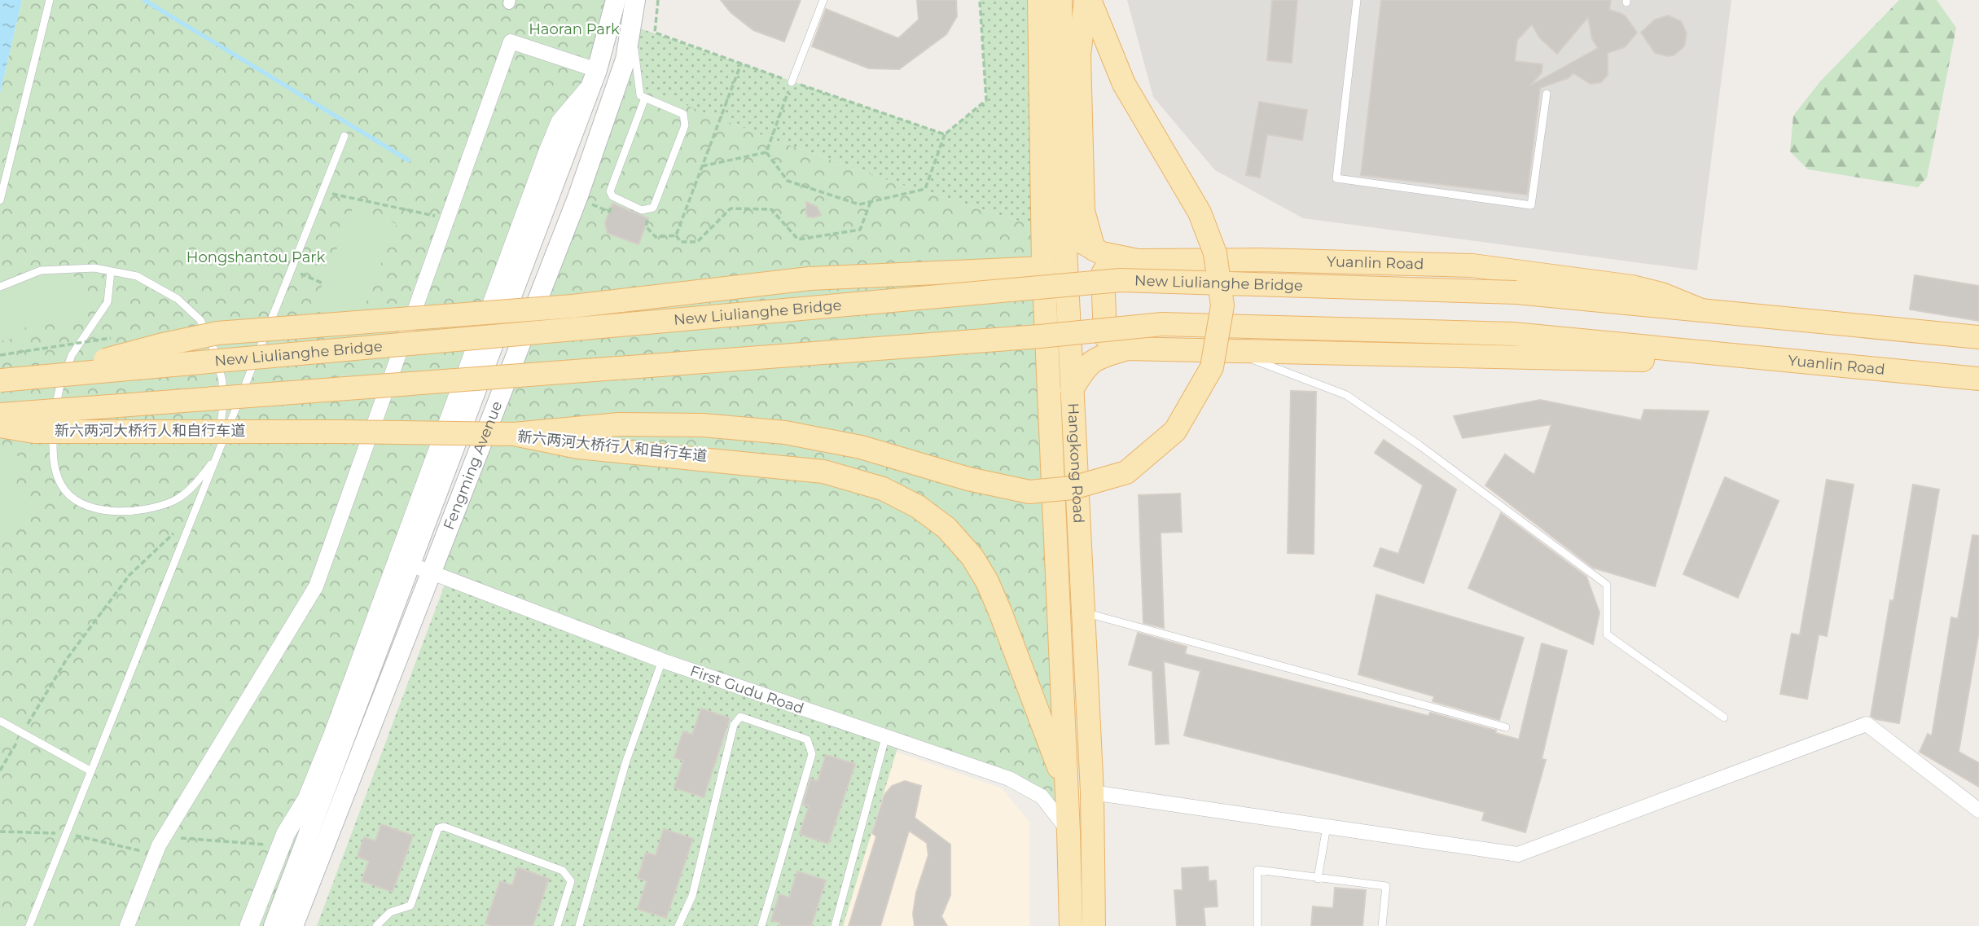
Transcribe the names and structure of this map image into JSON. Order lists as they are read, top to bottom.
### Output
{
  "streets": {
    "main road": [
      "Yuanlin Road",
      "New Liulianghe Bridge",
      "Hangkong Road",
      "Fengming Avenue"
    ],
    "street": ["First Gudu Road"]
  },
  "crossings": [
    ["Yuanlin Road", "New Liulianghe Bridge"],
    ["Yuanlin Road", "Hangkong Road"],
    ["Hangkong Road", "First Gudu Road"],
    ["Fengming Avenue", "First Gudu Road"]
  ],
  "parks": ["Haoran Park", "Hongshantou Park"]
}
